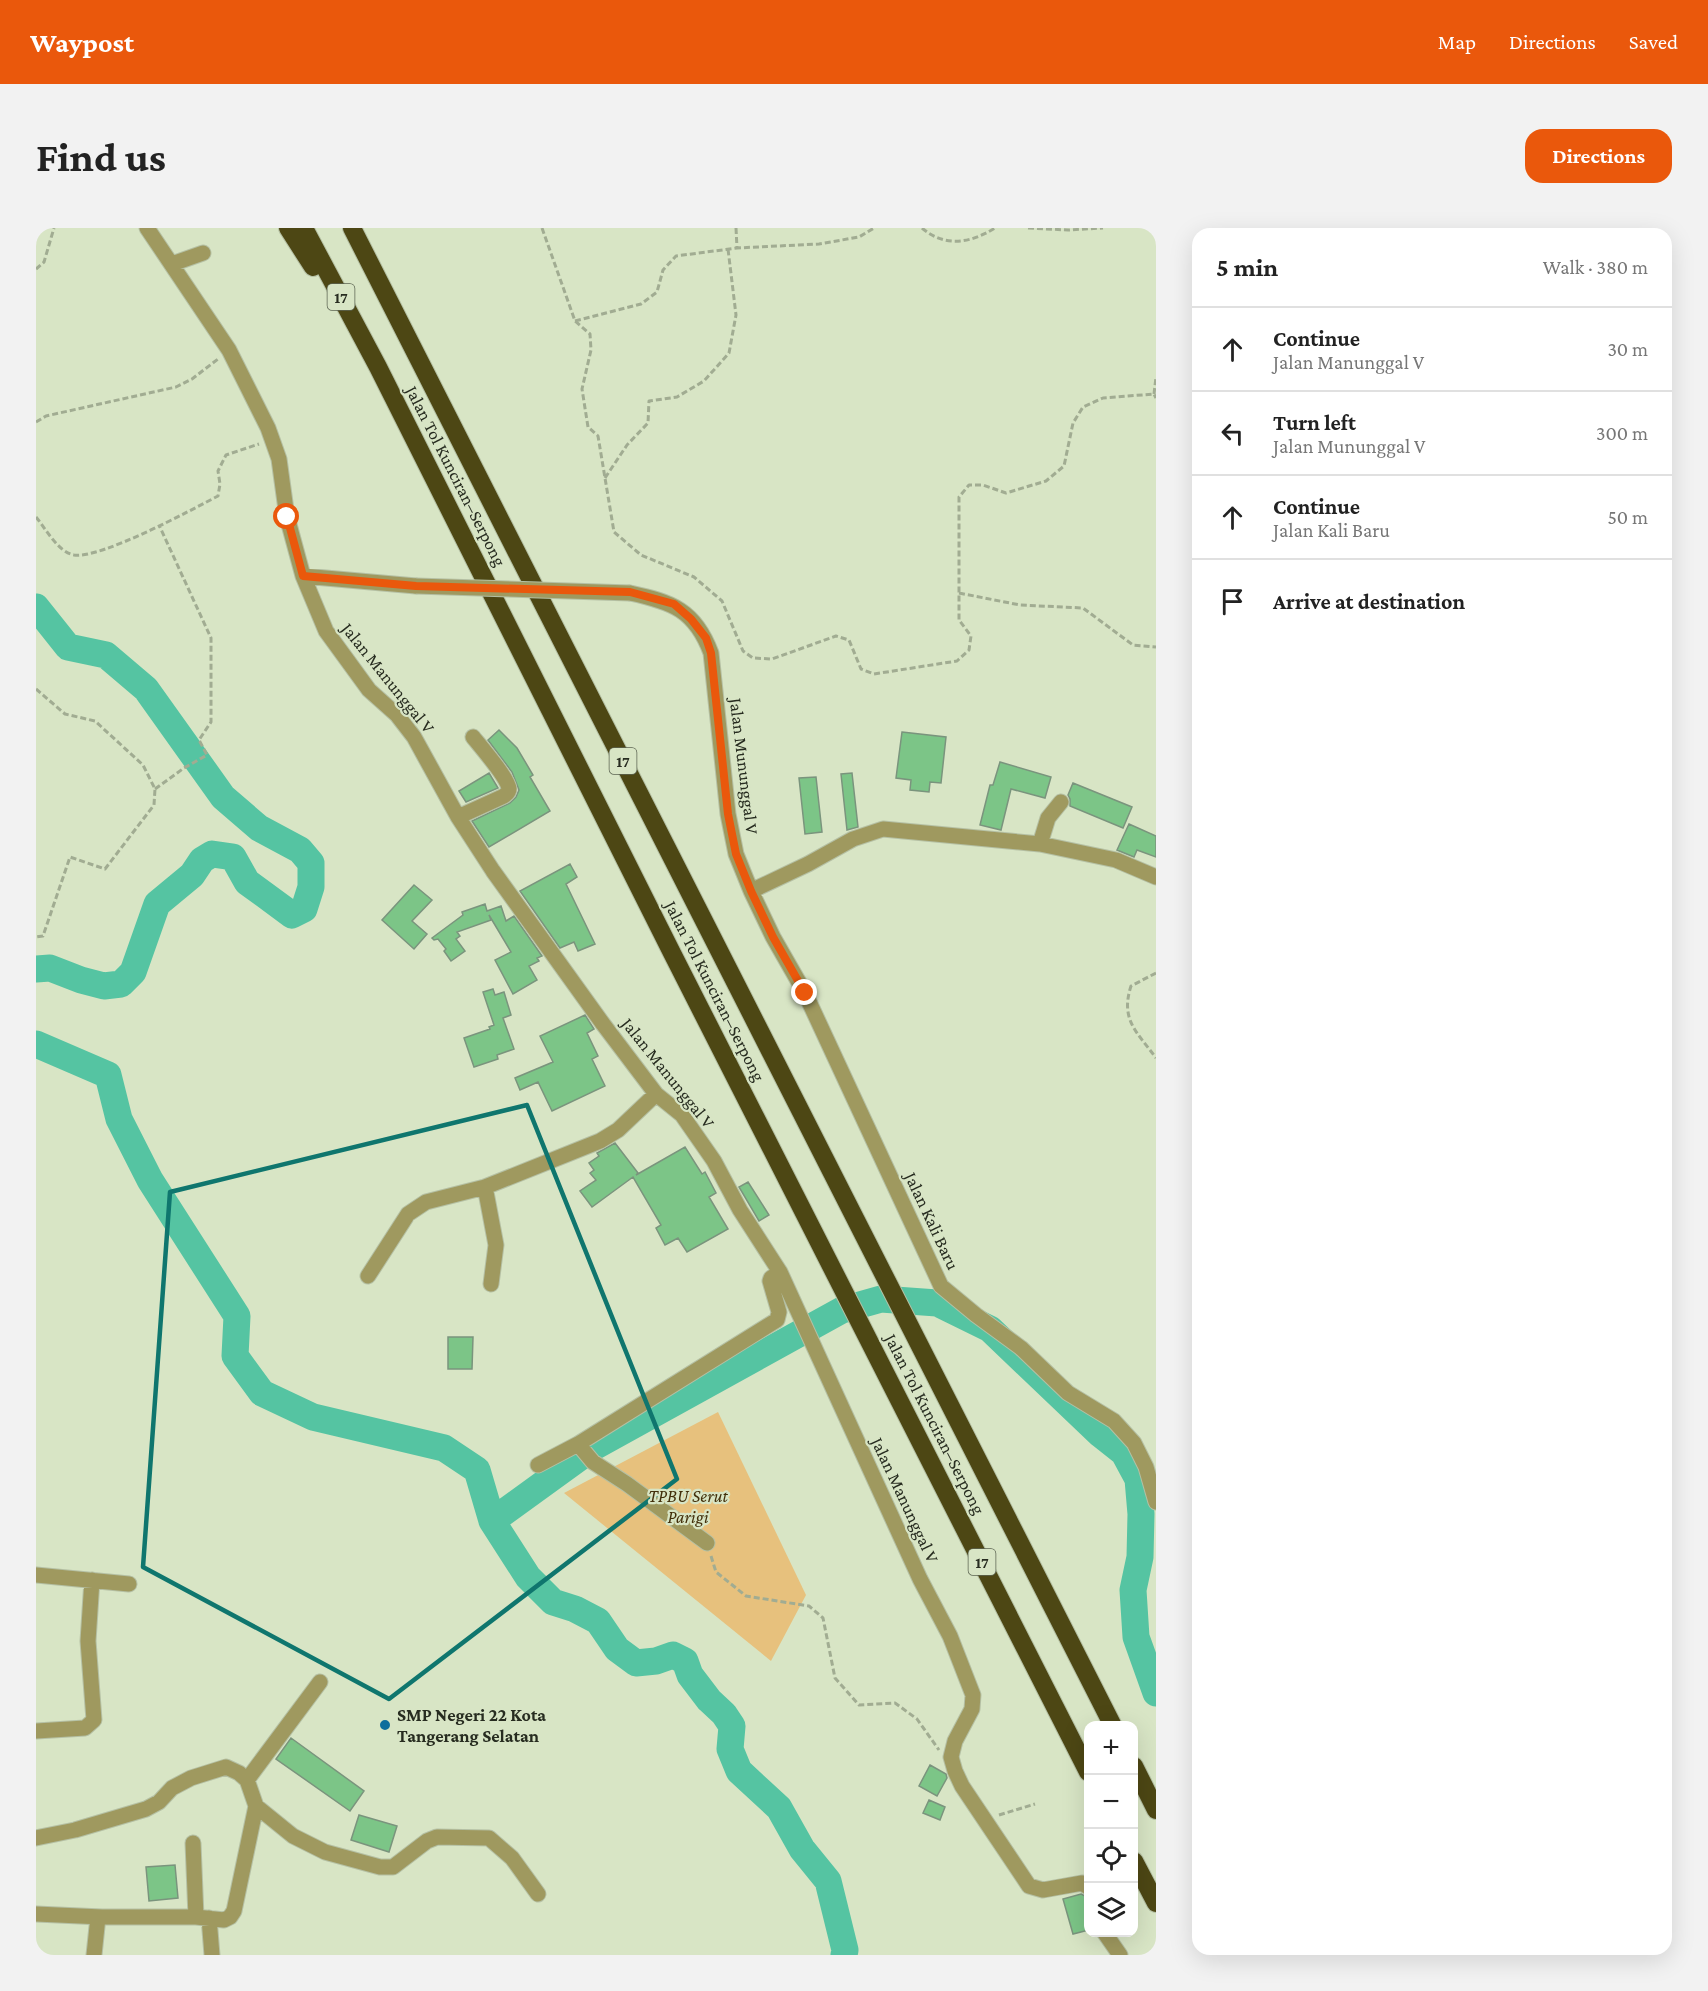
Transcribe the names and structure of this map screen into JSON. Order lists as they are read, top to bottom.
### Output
{
  "streets": {
    "highway": ["17", "Jalan Tol Kunciran–Serpong"],
    "street": ["Jalan Manunggal V", "Jalan Mununggal V", "Jalan Kali Baru"]
  },
  "crossings": [
    ["Jalan Manunggal V", "Jalan Mununggal V"],
    ["Jalan Mununggal V", "Jalan Kali Baru"]
  ],
  "parks": ["TPBU Serut Parigi"],
  "places": ["SMP Negeri 22 Kota Tangerang Selatan"],
  "page": {
    "header": "Waypost",
    "nav": ["Map", "Directions", "Saved"],
    "buttons": "Directions",
    "title": "Find us",
    "heading": ["5 min", "Walk · 380 m"],
    "list": [
      ["Continue", "Jalan Manunggal V", "30 m"],
      ["Turn left", "Jalan Mununggal V", "300 m"],
      ["Continue", "Jalan Kali Baru", "50 m"],
      "Arrive at destination"
    ],
    "map_buttons": ["+", "−"]
  }
}
